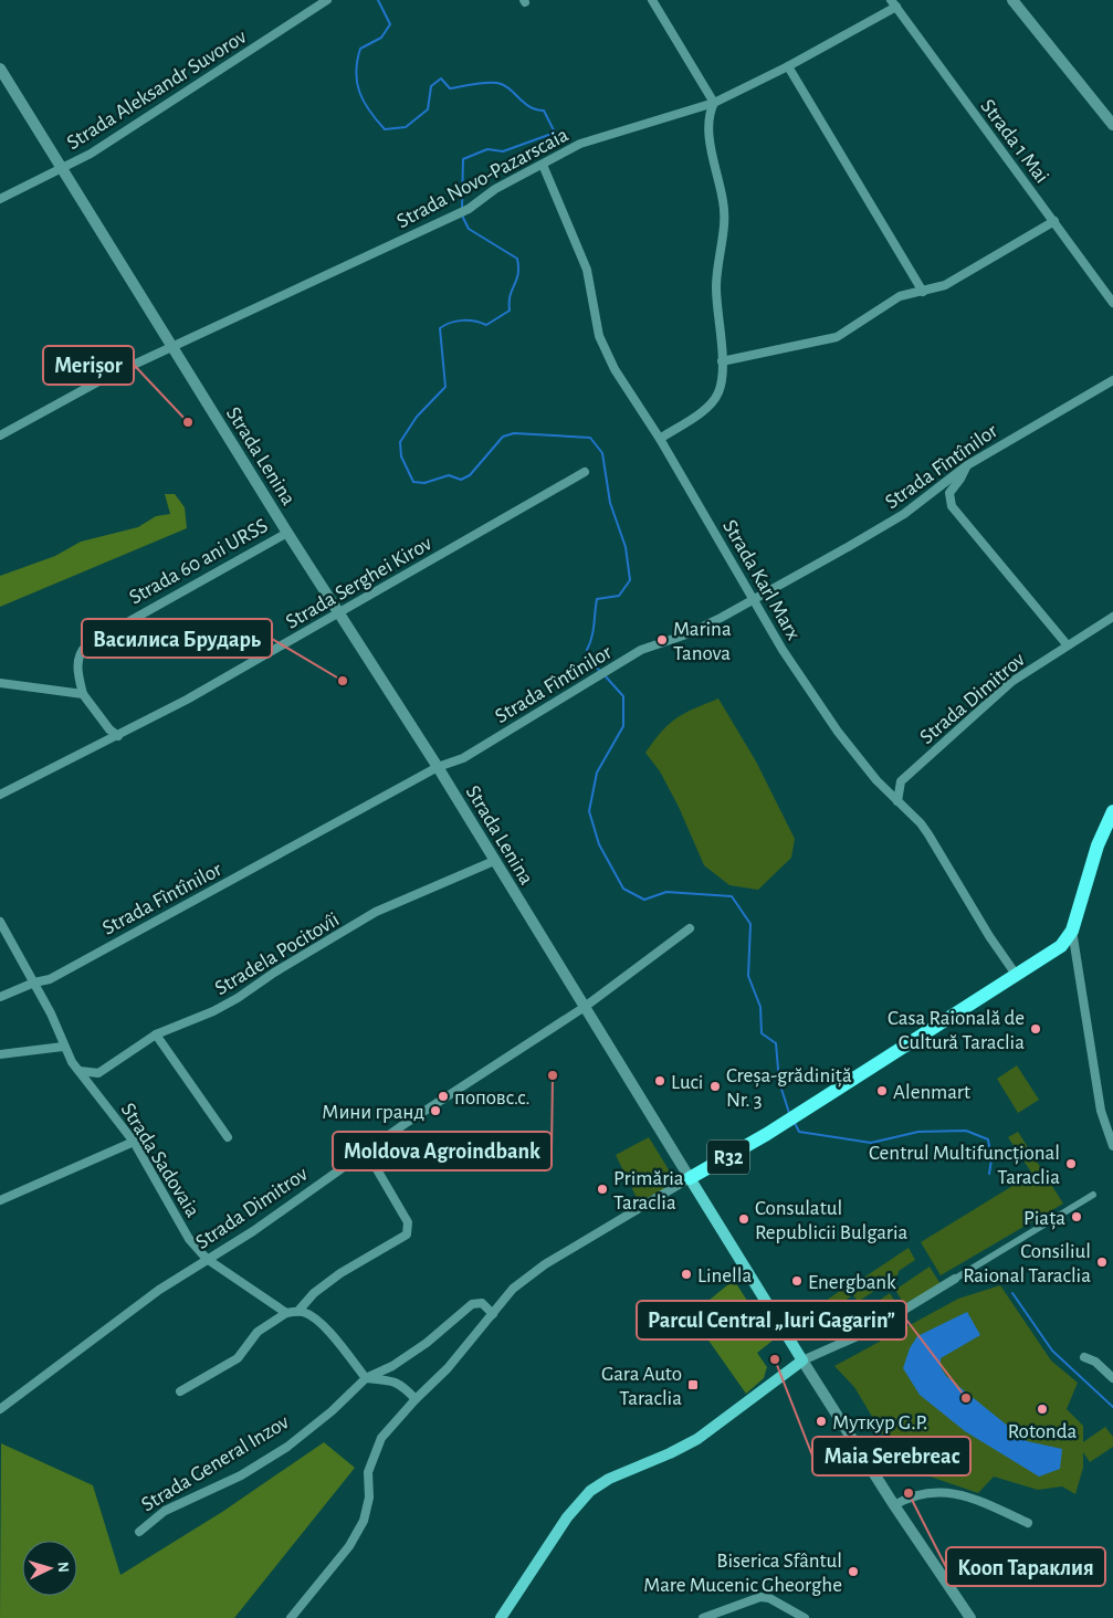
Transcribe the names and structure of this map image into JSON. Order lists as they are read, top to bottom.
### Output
{
  "streets": {
    "main road": ["Strada Lenina", "R32"],
    "street": [
      "Strada Aleksandr Suvorov",
      "Strada 1 Mai",
      "Strada Novo-Pazarscaia",
      "Strada Fîntînilor",
      "Strada 60 ani URSS",
      "Strada Karl Marx",
      "Strada Serghei Kirov",
      "Strada Dimitrov",
      "Stradela Pocitovîi",
      "Strada Sadovaia",
      "Strada General Inzov"
    ]
  },
  "crossings": [
    ["Strada Aleksandr Suvorov", "Strada Lenina"],
    ["Strada 1 Mai", "Strada Novo-Pazarscaia"],
    ["Strada Novo-Pazarscaia", "Strada Lenina"],
    ["Strada Novo-Pazarscaia", "Strada Karl Marx"],
    ["Strada Lenina", "Strada Fîntînilor"],
    ["Strada Lenina", "Strada 60 ani URSS"],
    ["Strada Lenina", "Strada Serghei Kirov"],
    ["Strada Lenina", "Strada Dimitrov"],
    ["Strada Lenina", "Stradela Pocitovîi"],
    ["Strada Lenina", "R32"],
    ["Strada Fîntînilor", "Strada Karl Marx"],
    ["Strada Fîntînilor", "Strada Sadovaia"],
    ["Strada Karl Marx", "Strada Dimitrov"],
    ["Strada Karl Marx", "R32"],
    ["Strada Dimitrov", "Strada Sadovaia"],
    ["Stradela Pocitovîi", "Strada Sadovaia"]
  ],
  "places": {
    "other": [
      "Merișor",
      "Marina Tanova",
      "Василиса Брударь",
      "Casa Raională de Cultură Taraclia",
      "Moldova Agroindbank",
      "Luci",
      "Creșa-grădiniță Nr. 3",
      "Alenmart",
      "поповс.с.",
      "Мини гранд",
      "Centrul Multifuncțional Taraclia",
      "Primăria Taraclia",
      "Piața",
      "Consulatul Republicii Bulgaria",
      "Consiliul Raional Taraclia",
      "Linella",
      "Energbank",
      "Maia Serebreac",
      "Parcul Central „Iuri Gagarin”",
      "Rotonda",
      "Муткур G.P.",
      "Кооп Тараклия",
      "Biserica Sfântul Mare Mucenic Gheorghe"
    ],
    "transit": ["Gara Auto Taraclia"]
  },
  "north": "right"
}
